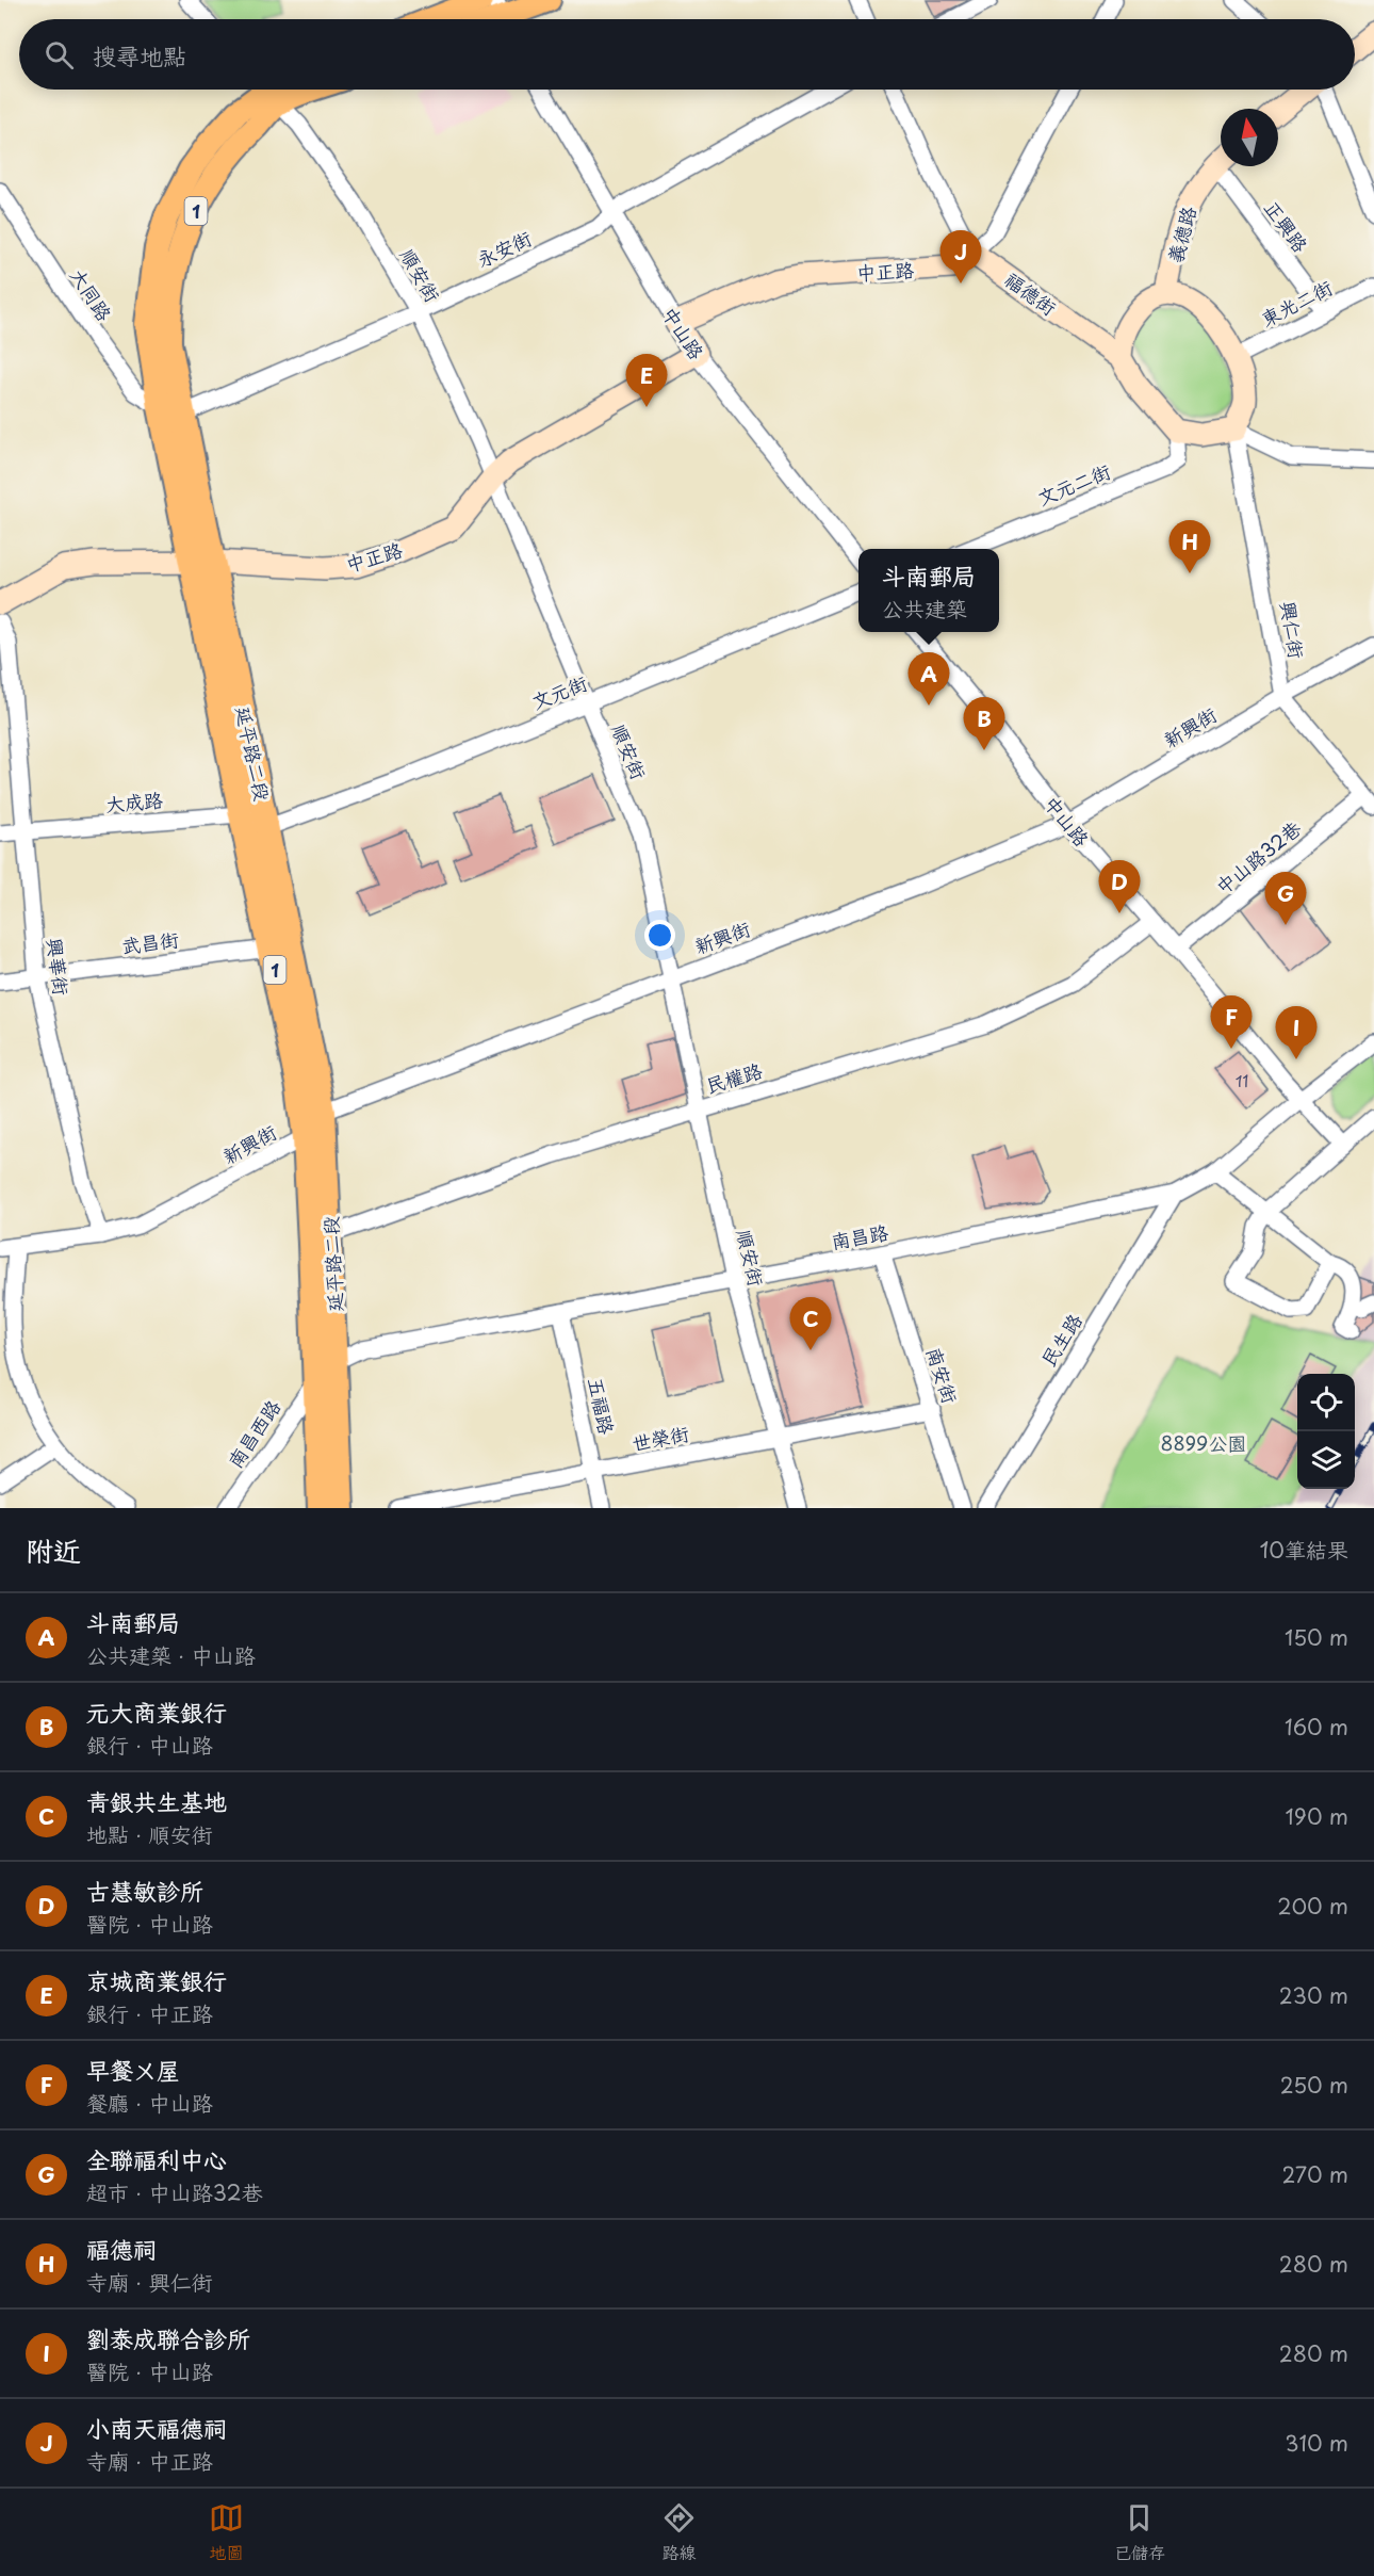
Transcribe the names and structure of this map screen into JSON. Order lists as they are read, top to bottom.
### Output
{
  "streets": {
    "main road": [
      "1",
      "義德路",
      "中正路",
      "福德街",
      "中山路",
      "延平路二段"
    ],
    "street": [
      "正興路",
      "永安街",
      "順安街",
      "大同路",
      "東光二街",
      "文元二街",
      "興仁街",
      "文元街",
      "新興街",
      "大成路",
      "中山路32巷",
      "武昌街",
      "興華街",
      "民權路",
      "南昌路",
      "民生路",
      "南安街",
      "五福路",
      "南昌西路",
      "世榮街"
    ]
  },
  "crossings": [
    ["正興路", "東光二街"],
    ["義德路", "福德街"],
    ["義德路", "東光二街"],
    ["義德路", "文元二街"],
    ["義德路", "興仁街"],
    ["永安街", "順安街"],
    ["永安街", "大同路"],
    ["永安街", "中山路"],
    ["永安街", "延平路二段"],
    ["中正路", "順安街"],
    ["中正路", "福德街"],
    ["中正路", "中山路"],
    ["中正路", "延平路二段"],
    ["順安街", "文元街"],
    ["順安街", "新興街"],
    ["順安街", "民權路"],
    ["順安街", "南昌路"],
    ["順安街", "世榮街"],
    ["福德街", "東光二街"],
    ["福德街", "文元二街"],
    ["福德街", "興仁街"],
    ["大同路", "延平路二段"],
    ["東光二街", "文元二街"],
    ["東光二街", "興仁街"],
    ["中山路", "新興街"],
    ["中山路", "中山路32巷"],
    ["中山路", "民權路"],
    ["中山路", "南昌路"],
    ["文元二街", "興仁街"],
    ["興仁街", "新興街"],
    ["興仁街", "中山路32巷"],
    ["文元街", "延平路二段"],
    ["文元街", "大成路"],
    ["新興街", "延平路二段"],
    ["新興街", "興華街"],
    ["延平路二段", "大成路"],
    ["延平路二段", "武昌街"],
    ["延平路二段", "民權路"],
    ["延平路二段", "南昌路"],
    ["延平路二段", "南昌西路"],
    ["大成路", "興華街"],
    ["武昌街", "興華街"],
    ["南昌路", "民生路"],
    ["南昌路", "南安街"],
    ["南昌路", "五福路"],
    ["南昌路", "南昌西路"],
    ["南安街", "世榮街"],
    ["五福路", "世榮街"]
  ],
  "parks": ["8899公園"],
  "house_numbers": ["11"],
  "north": "top",
  "page": {
    "search": "搜尋地點",
    "pins": [
      "J",
      "E",
      "H",
      "A",
      "B",
      "D",
      "G",
      "F",
      "I",
      "C"
    ],
    "popup": ["斗南郵局", "公共建築"],
    "heading": ["附近", "10筆結果"],
    "list": [
      {
        "mark": "A",
        "name": "斗南郵局",
        "note": "公共建築 · 中山路",
        "value": "150 m"
      },
      {
        "mark": "B",
        "name": "元大商業銀行",
        "note": "銀行 · 中山路",
        "value": "160 m"
      },
      {
        "mark": "C",
        "name": "青銀共生基地",
        "note": "地點 · 順安街",
        "value": "190 m"
      },
      {
        "mark": "D",
        "name": "古慧敏診所",
        "note": "醫院 · 中山路",
        "value": "200 m"
      },
      {
        "mark": "E",
        "name": "京城商業銀行",
        "note": "銀行 · 中正路",
        "value": "230 m"
      },
      {
        "mark": "F",
        "name": "早餐ㄨ屋",
        "note": "餐廳 · 中山路",
        "value": "250 m"
      },
      {
        "mark": "G",
        "name": "全聯福利中心",
        "note": "超市 · 中山路32巷",
        "value": "270 m"
      },
      {
        "mark": "H",
        "name": "福德祠",
        "note": "寺廟 · 興仁街",
        "value": "280 m"
      },
      {
        "mark": "I",
        "name": "劉泰成聯合診所",
        "note": "醫院 · 中山路",
        "value": "280 m"
      },
      {
        "mark": "J",
        "name": "小南天福德祠",
        "note": "寺廟 · 中正路",
        "value": "310 m"
      }
    ],
    "nav": ["地圖", "路線", "已儲存"]
  }
}
